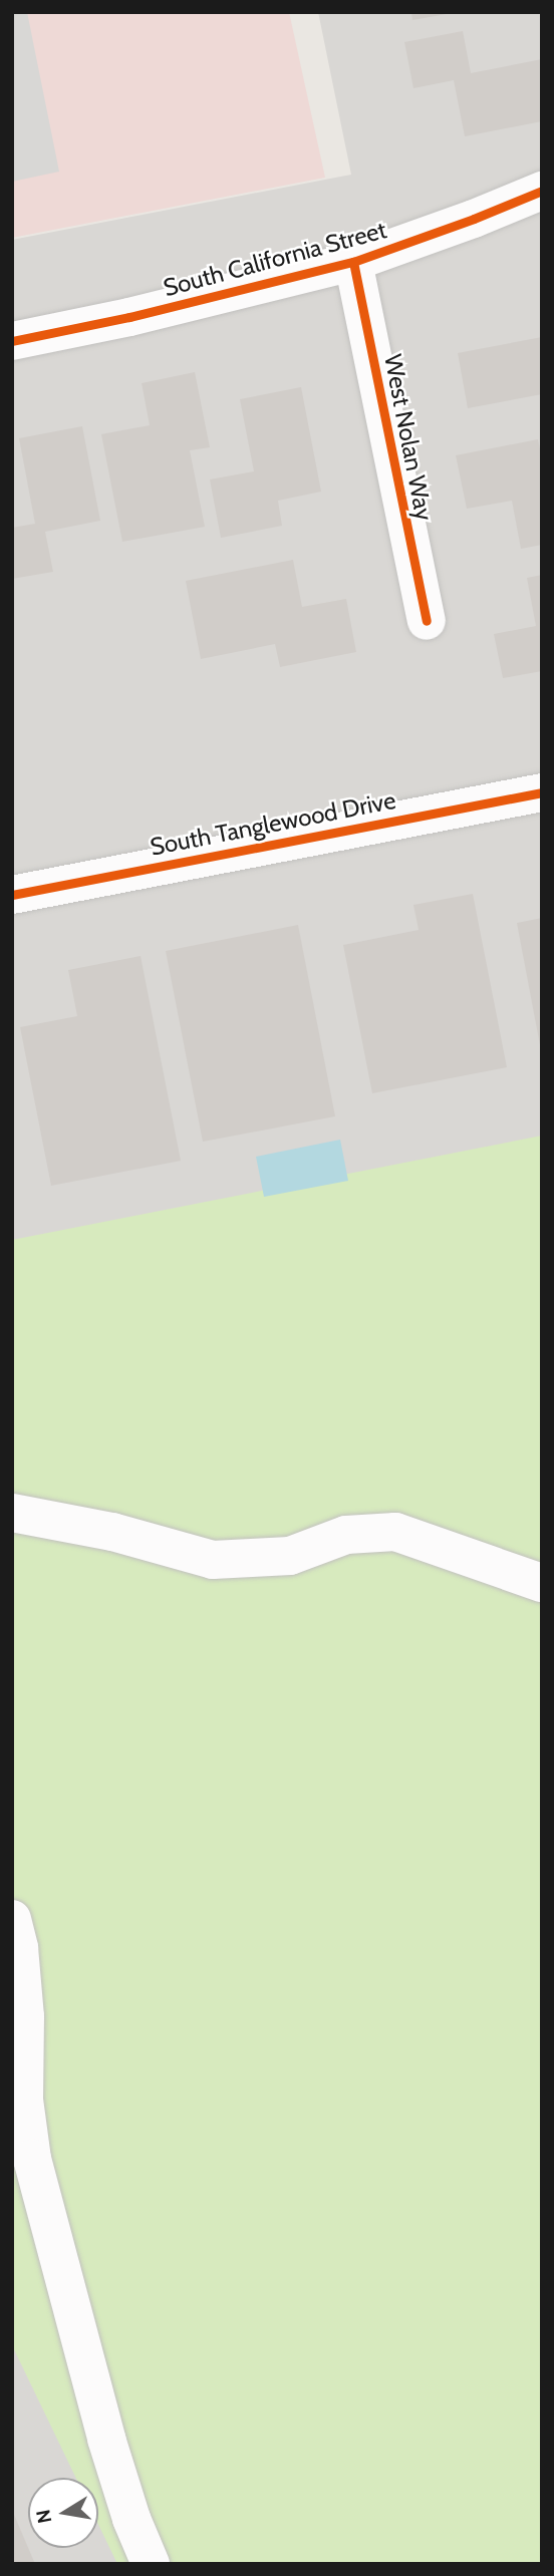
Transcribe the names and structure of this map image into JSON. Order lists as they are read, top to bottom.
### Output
{
  "streets": {
    "street": ["South California Street", "West Nolan Way", "South Tanglewood Drive"]
  },
  "crossings": [
    ["South California Street", "West Nolan Way"]
  ],
  "north": "left"
}
